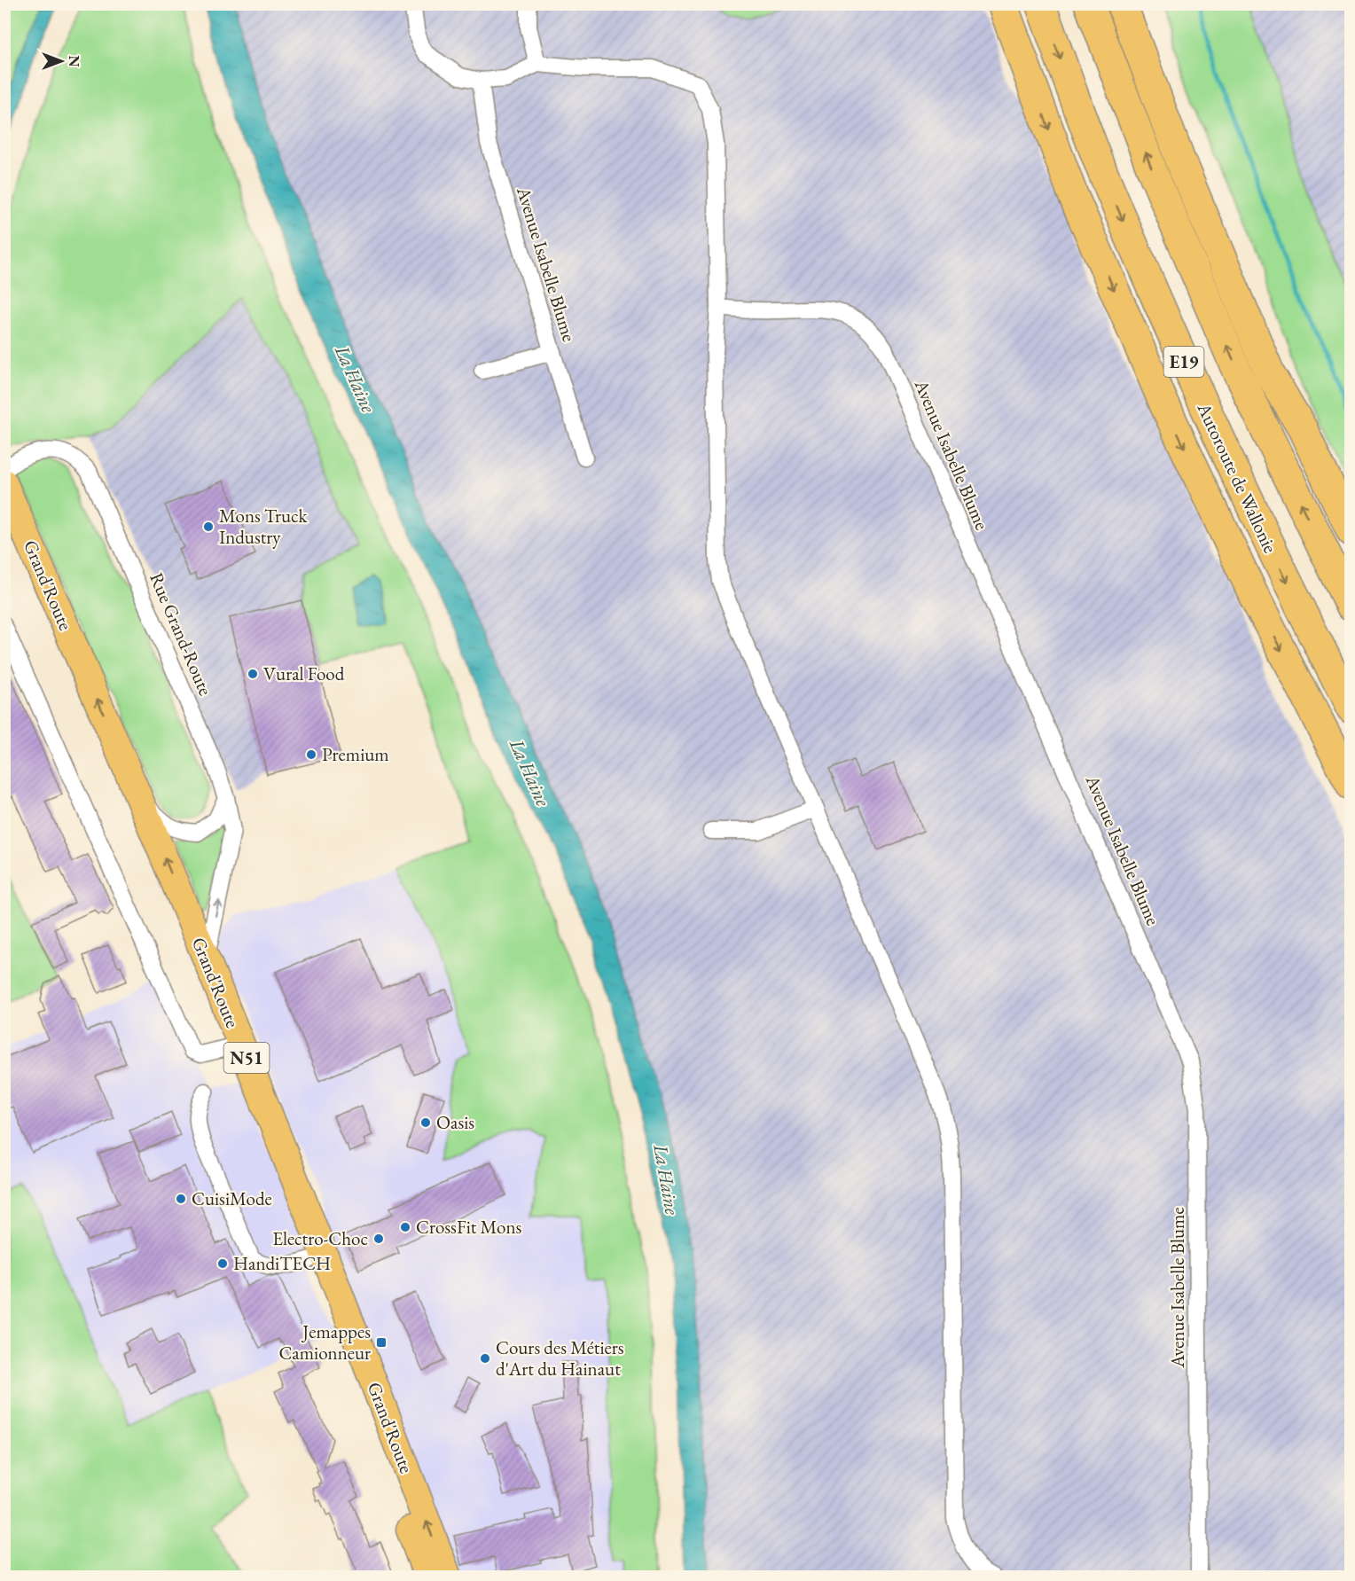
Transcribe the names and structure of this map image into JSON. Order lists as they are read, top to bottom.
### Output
{
  "streets": {
    "highway": ["E19", "Autoroute de Wallonie"],
    "main road": ["Grand'Route", "N51"],
    "street": ["Avenue Isabelle Blume", "Rue Grand-Route"]
  },
  "crossings": [
    ["Grand'Route", "Rue Grand-Route"]
  ],
  "water": ["La Haine"],
  "places": {
    "other": [
      "Mons Truck Industry",
      "Vural Food",
      "Premium",
      "Oasis",
      "CuisiMode",
      "CrossFit Mons",
      "Electro-Choc",
      "HandiTECH",
      "Cours des Métiers d'Art du Hainaut"
    ],
    "transit": ["Jemappes Camionneur"]
  },
  "north": "right"
}
